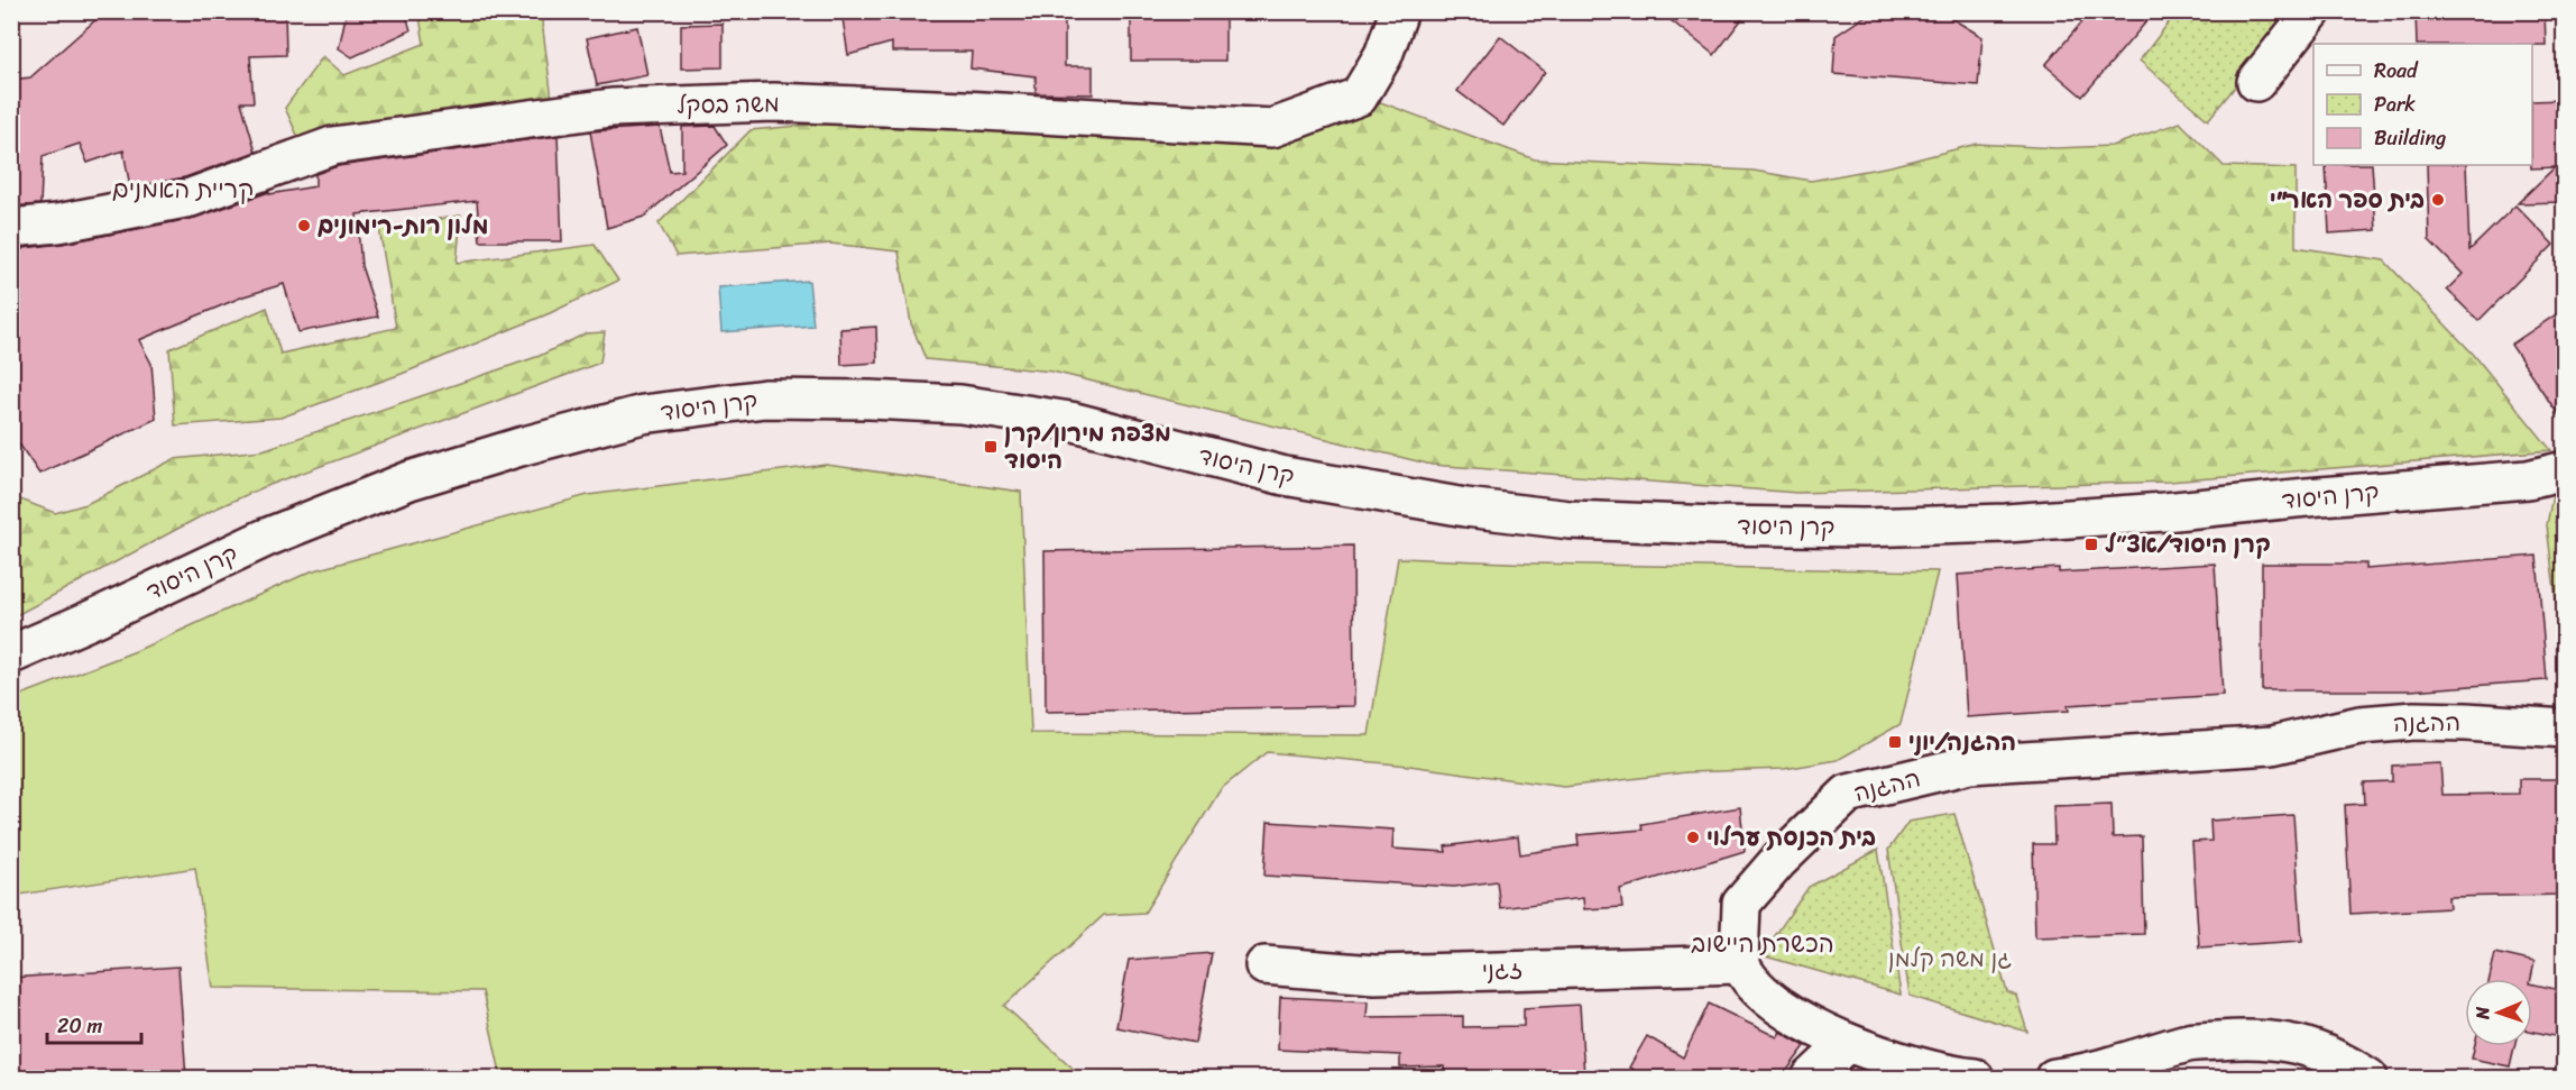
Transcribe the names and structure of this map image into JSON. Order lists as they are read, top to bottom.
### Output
{
  "streets": {
    "street": [
      "משה בסקל",
      "קרן היסוד",
      "ההגנה",
      "זגני"
    ]
  },
  "crossings": [
    ["ההגנה", "זגני"]
  ],
  "districts": ["קריית האמנים", "הכשרת היישוב"],
  "parks": ["גן משה קלמן"],
  "places": {
    "other": ["בית ספר האר\"י", "מלון רות-רימונים", "בית הכנסת ערלוי"],
    "transit": ["מצפה מירון/קרן היסוד", "קרן היסוד/אצ״ל", "ההגנה/יוני"]
  },
  "legend": ["Road", "Park", "Building"],
  "scale_bar": "20 m",
  "north": "left"
}
